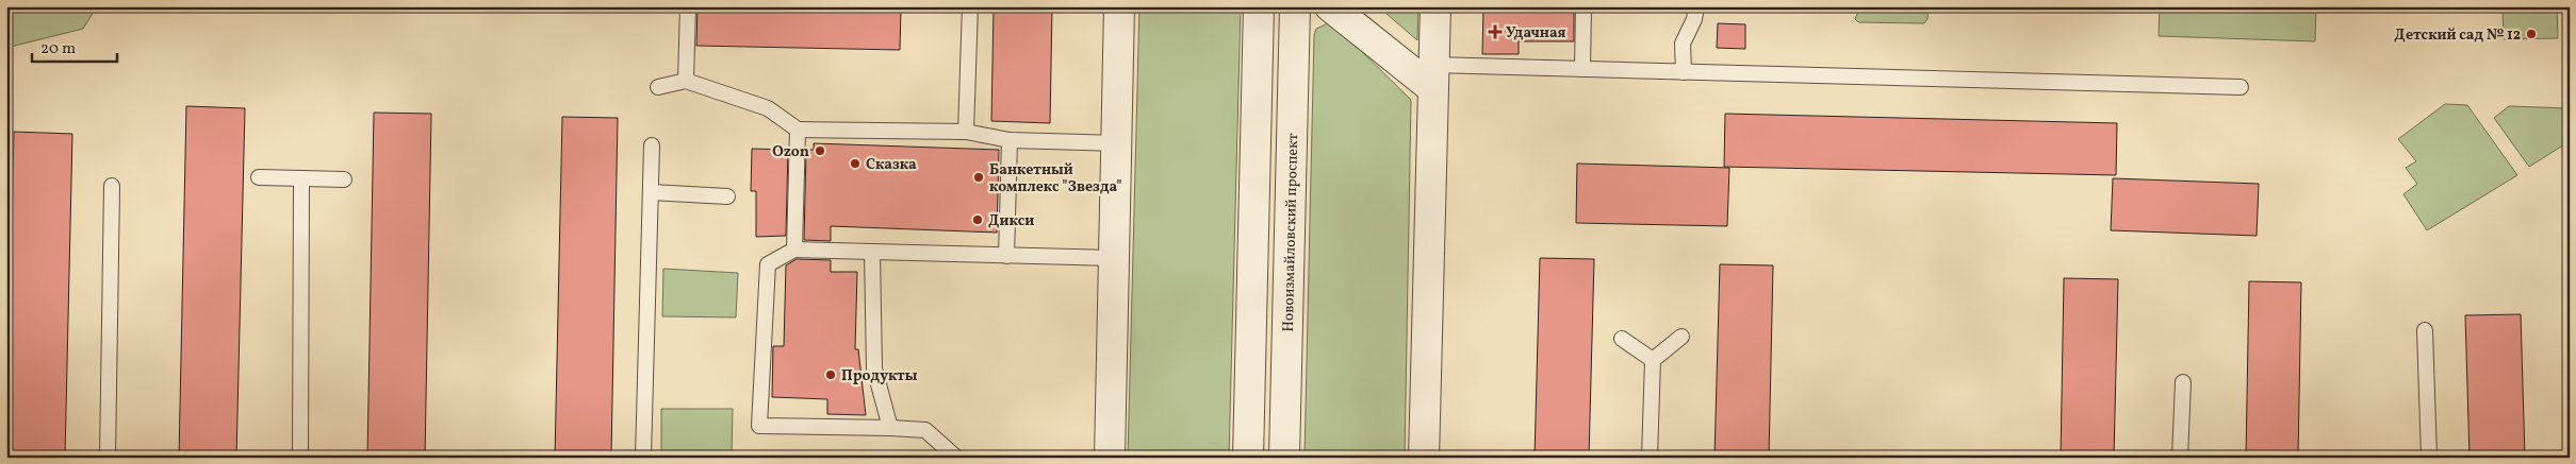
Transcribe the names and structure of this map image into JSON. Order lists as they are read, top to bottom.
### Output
{
  "streets": {
    "street": ["Новоизмайловский проспект"]
  },
  "places": {
    "health": ["Удачная"],
    "other": [
      "Детский сад № 12",
      "Ozon",
      "Сказка",
      "Банкетный комплекс \"Звезда\"",
      "Дикси",
      "Продукты"
    ]
  },
  "scale_bar": "20 m"
}
